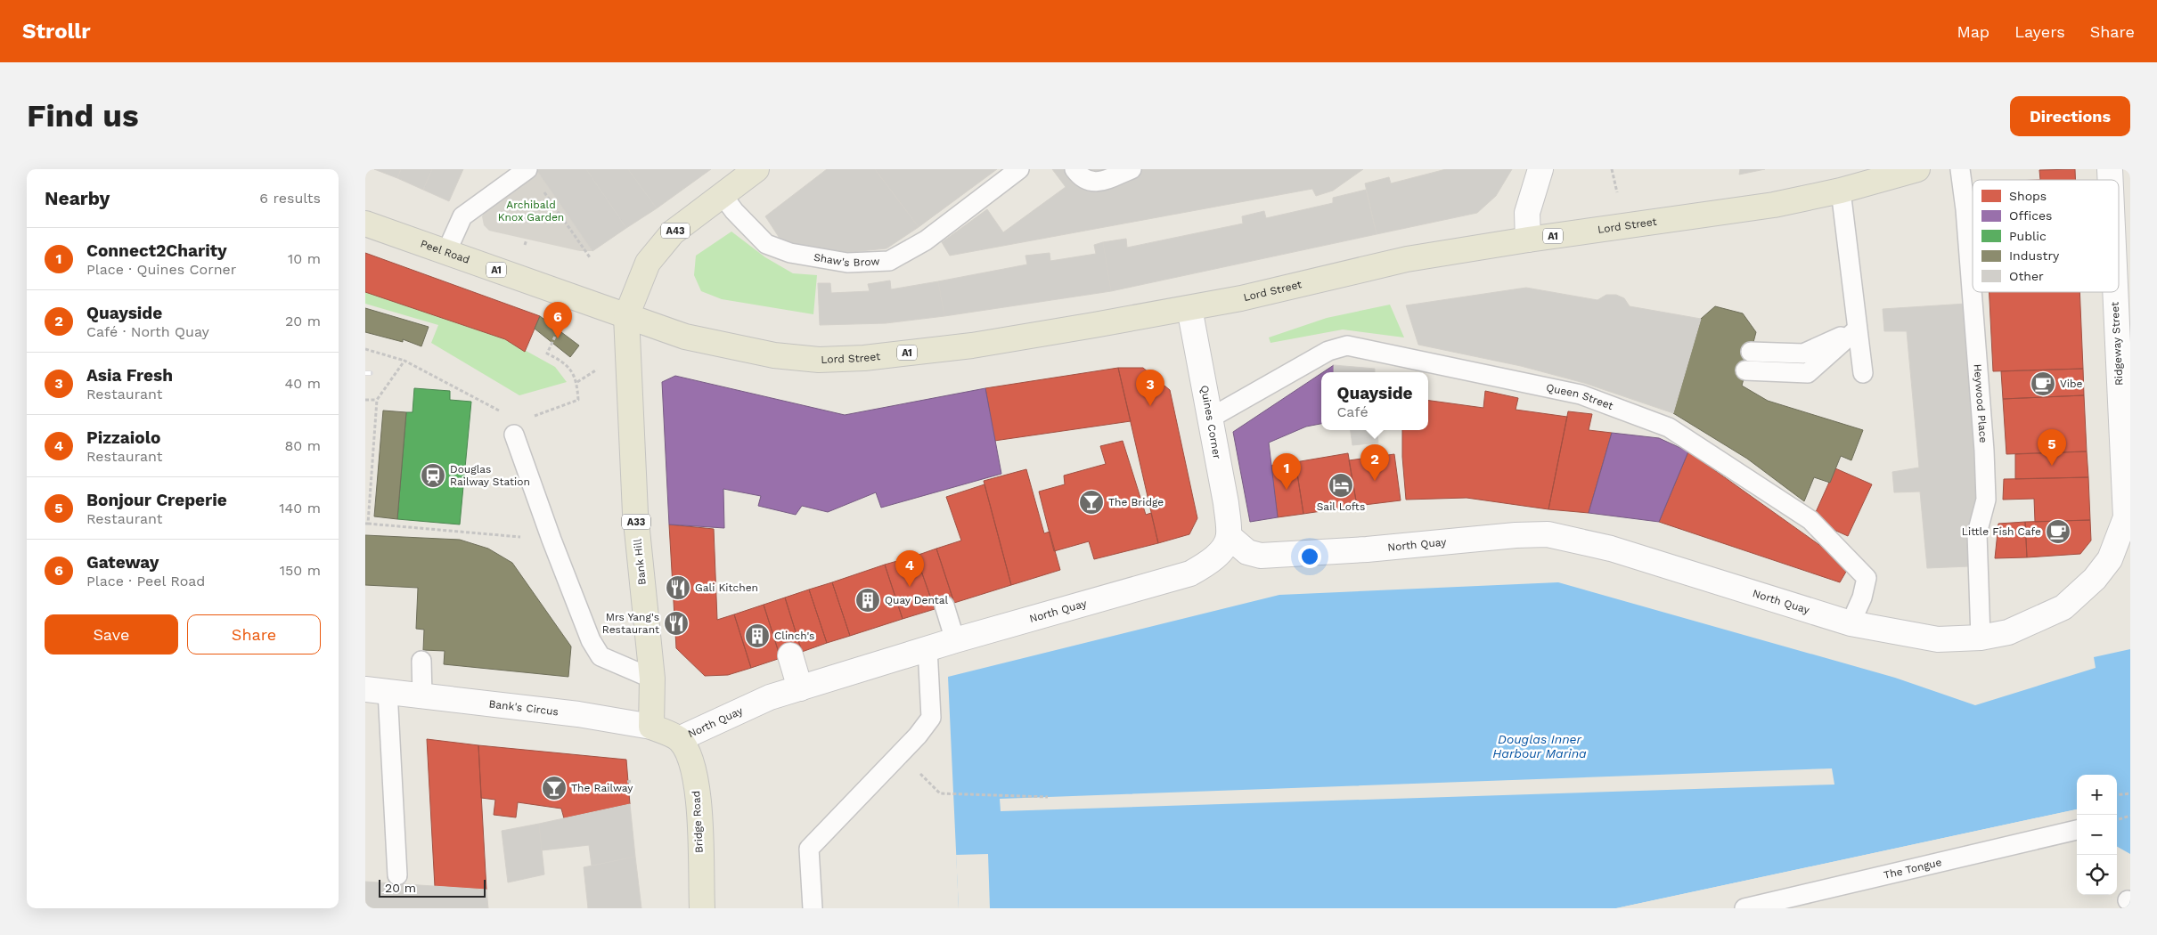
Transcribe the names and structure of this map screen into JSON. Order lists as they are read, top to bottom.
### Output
{
  "streets": {
    "main road": [
      "Lord Street",
      "A43",
      "A1",
      "Peel Road",
      "A33",
      "Bank Hill",
      "Bank's Circus",
      "Bridge Road"
    ],
    "street": ["Ridgeway Street", "Quines Corner", "North Quay"],
    "lane": [
      "Shaw's Brow",
      "Queen Street",
      "Heywood Place",
      "The Tongue"
    ]
  },
  "crossings": [
    ["Lord Street", "A43"],
    ["Lord Street", "Peel Road"],
    ["Lord Street", "Quines Corner"],
    ["Lord Street", "Bank Hill"],
    ["A43", "Peel Road"],
    ["A43", "Shaw's Brow"],
    ["A43", "Bank Hill"],
    ["Peel Road", "Bank Hill"],
    ["Ridgeway Street", "North Quay"],
    ["Queen Street", "Quines Corner"],
    ["Queen Street", "North Quay"],
    ["Heywood Place", "North Quay"],
    ["Quines Corner", "North Quay"],
    ["North Quay", "Bank's Circus"],
    ["North Quay", "Bridge Road"],
    ["Bank Hill", "Bank's Circus"],
    ["Bank's Circus", "Bridge Road"]
  ],
  "water": ["Douglas Inner Harbour Marina"],
  "parks": ["Archibald Knox Garden"],
  "places": {
    "cafe": ["Vibe", "Little Fish Cafe"],
    "station": ["Douglas Railway Station"],
    "hotel": ["Sail Lofts"],
    "bar": ["The Bridge", "The Railway"],
    "restaurant": ["Gali Kitchen", "Mrs Yang's Restaurant"],
    "building": ["Quay Dental", "Clinch's"]
  },
  "legend": [
    "Shops",
    "Offices",
    "Public",
    "Industry",
    "Other"
  ],
  "scale_bar": "20 m",
  "page": {
    "header": "Strollr",
    "nav": ["Map", "Layers", "Share"],
    "buttons": [
      "Directions",
      ["Save", "Share"]
    ],
    "title": "Find us",
    "heading": ["Nearby", "6 results"],
    "list": [
      {
        "mark": "1",
        "name": "Connect2Charity",
        "note": "Place · Quines Corner",
        "value": "10 m"
      },
      {
        "mark": "2",
        "name": "Quayside",
        "note": "Café · North Quay",
        "value": "20 m"
      },
      {
        "mark": "3",
        "name": "Asia Fresh",
        "note": "Restaurant",
        "value": "40 m"
      },
      {
        "mark": "4",
        "name": "Pizzaiolo",
        "note": "Restaurant",
        "value": "80 m"
      },
      {
        "mark": "5",
        "name": "Bonjour Creperie",
        "note": "Restaurant",
        "value": "140 m"
      },
      {
        "mark": "6",
        "name": "Gateway",
        "note": "Place · Peel Road",
        "value": "150 m"
      }
    ],
    "pins": [
      "6",
      "3",
      "5",
      "2",
      "1",
      "4"
    ],
    "popup": ["Quayside", "Café"],
    "map_buttons": ["+", "−"],
    "scale": "20 m"
  }
}
